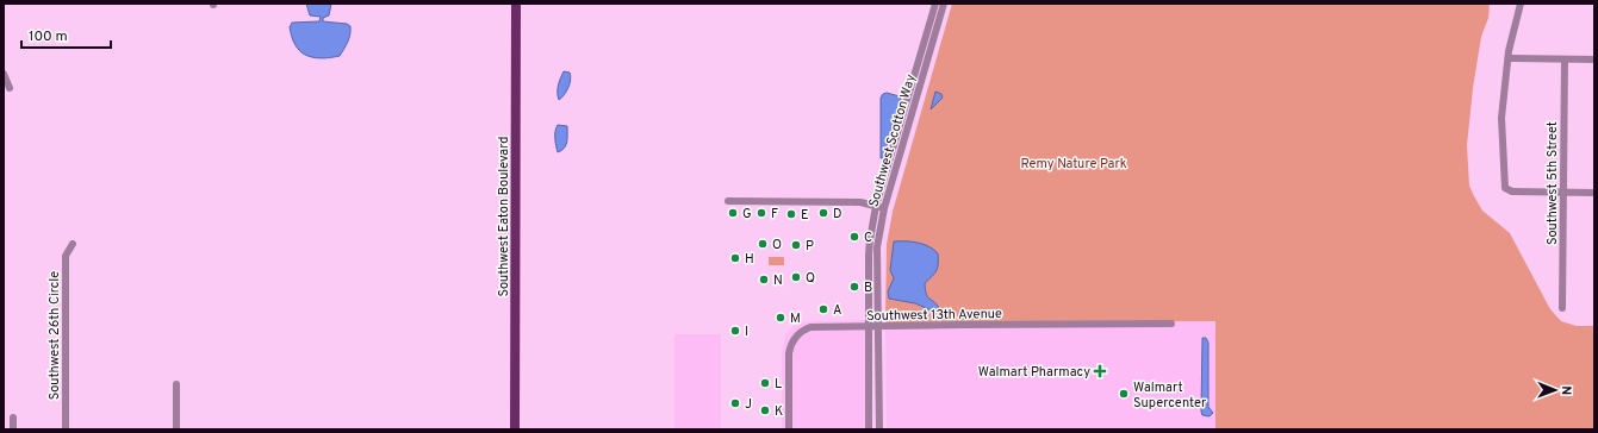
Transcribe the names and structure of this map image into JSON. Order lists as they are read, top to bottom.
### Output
{
  "streets": {
    "main road": ["Southwest Eaton Boulevard"],
    "street": [
      "Southwest Scotton Way",
      "Southwest 5th Street",
      "Southwest 13th Avenue",
      "Southwest 26th Circle"
    ]
  },
  "crossings": [
    ["Southwest Scotton Way", "Southwest 13th Avenue"]
  ],
  "parks": ["Remy Nature Park"],
  "places": {
    "other": [
      "G",
      "F",
      "D",
      "E",
      "C",
      "O",
      "P",
      "H",
      "Q",
      "N",
      "B",
      "A",
      "M",
      "I",
      "L",
      "Walmart Supercenter",
      "J",
      "K"
    ],
    "health": ["Walmart Pharmacy"]
  },
  "scale_bar": "100 m",
  "north": "right"
}
